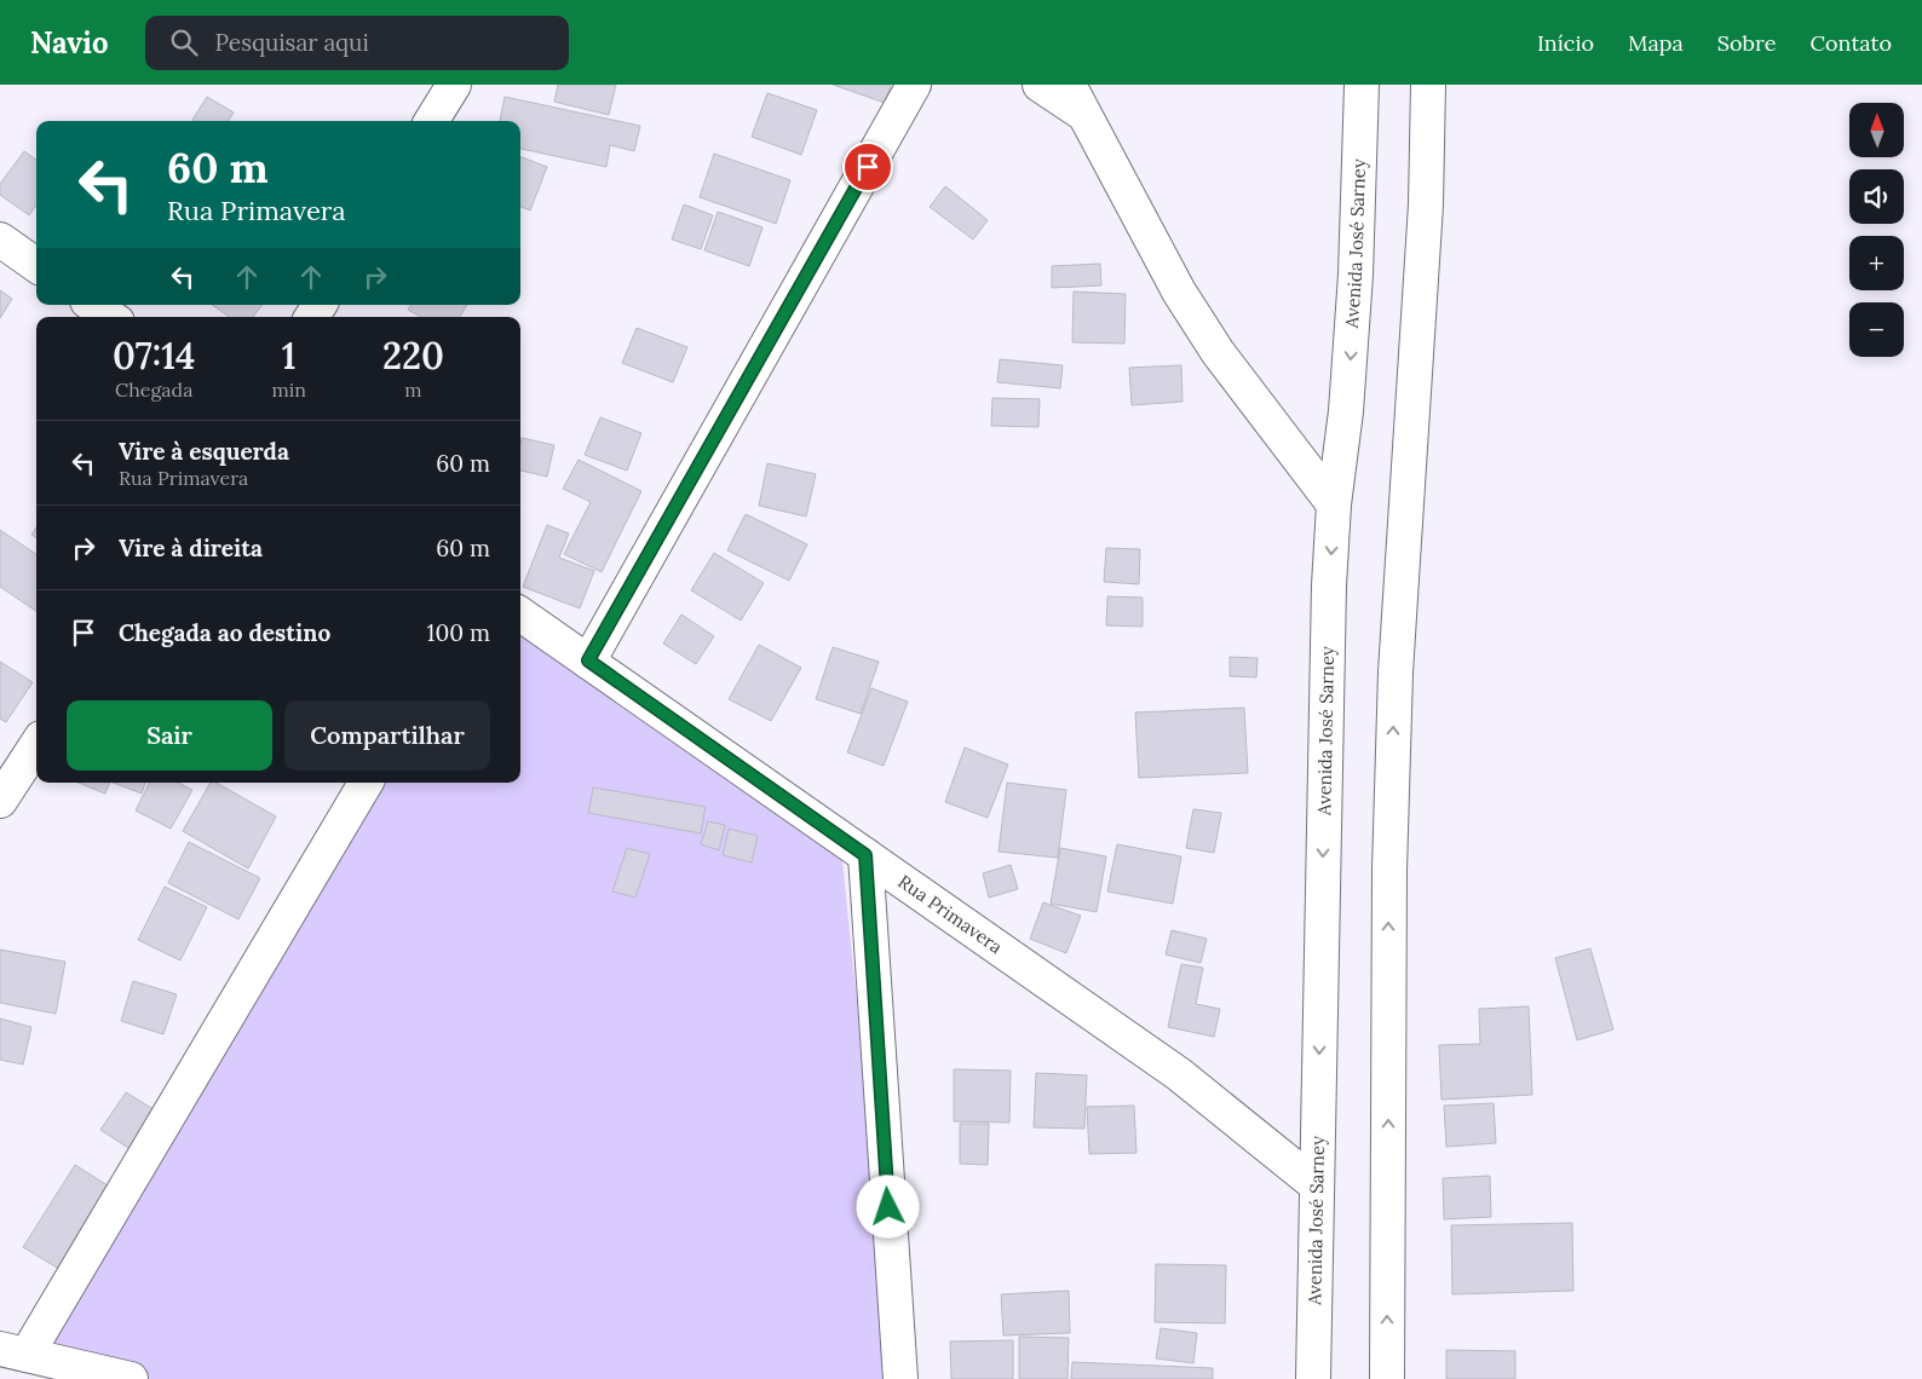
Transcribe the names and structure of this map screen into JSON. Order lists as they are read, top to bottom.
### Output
{
  "streets": {
    "street": ["Avenida José Sarney", "Rua Primavera"]
  },
  "crossings": [
    ["Avenida José Sarney", "Rua Primavera"]
  ],
  "north": "top",
  "page": {
    "header": "Navio",
    "search": "Pesquisar aqui",
    "nav": [
      "Início",
      "Mapa",
      "Sobre",
      "Contato"
    ],
    "map_buttons": ["+", "−"],
    "turn": ["60 m", "Rua Primavera"],
    "eta": [
      "07:14",
      "Chegada",
      "1",
      "min",
      "220",
      "m"
    ],
    "list": [
      {
        "name": "Vire à esquerda",
        "note": "Rua Primavera",
        "value": "60 m"
      },
      {
        "name": "Vire à direita",
        "value": "60 m"
      },
      {
        "name": "Chegada ao destino",
        "value": "100 m"
      }
    ],
    "buttons": ["Sair", "Compartilhar"]
  }
}
